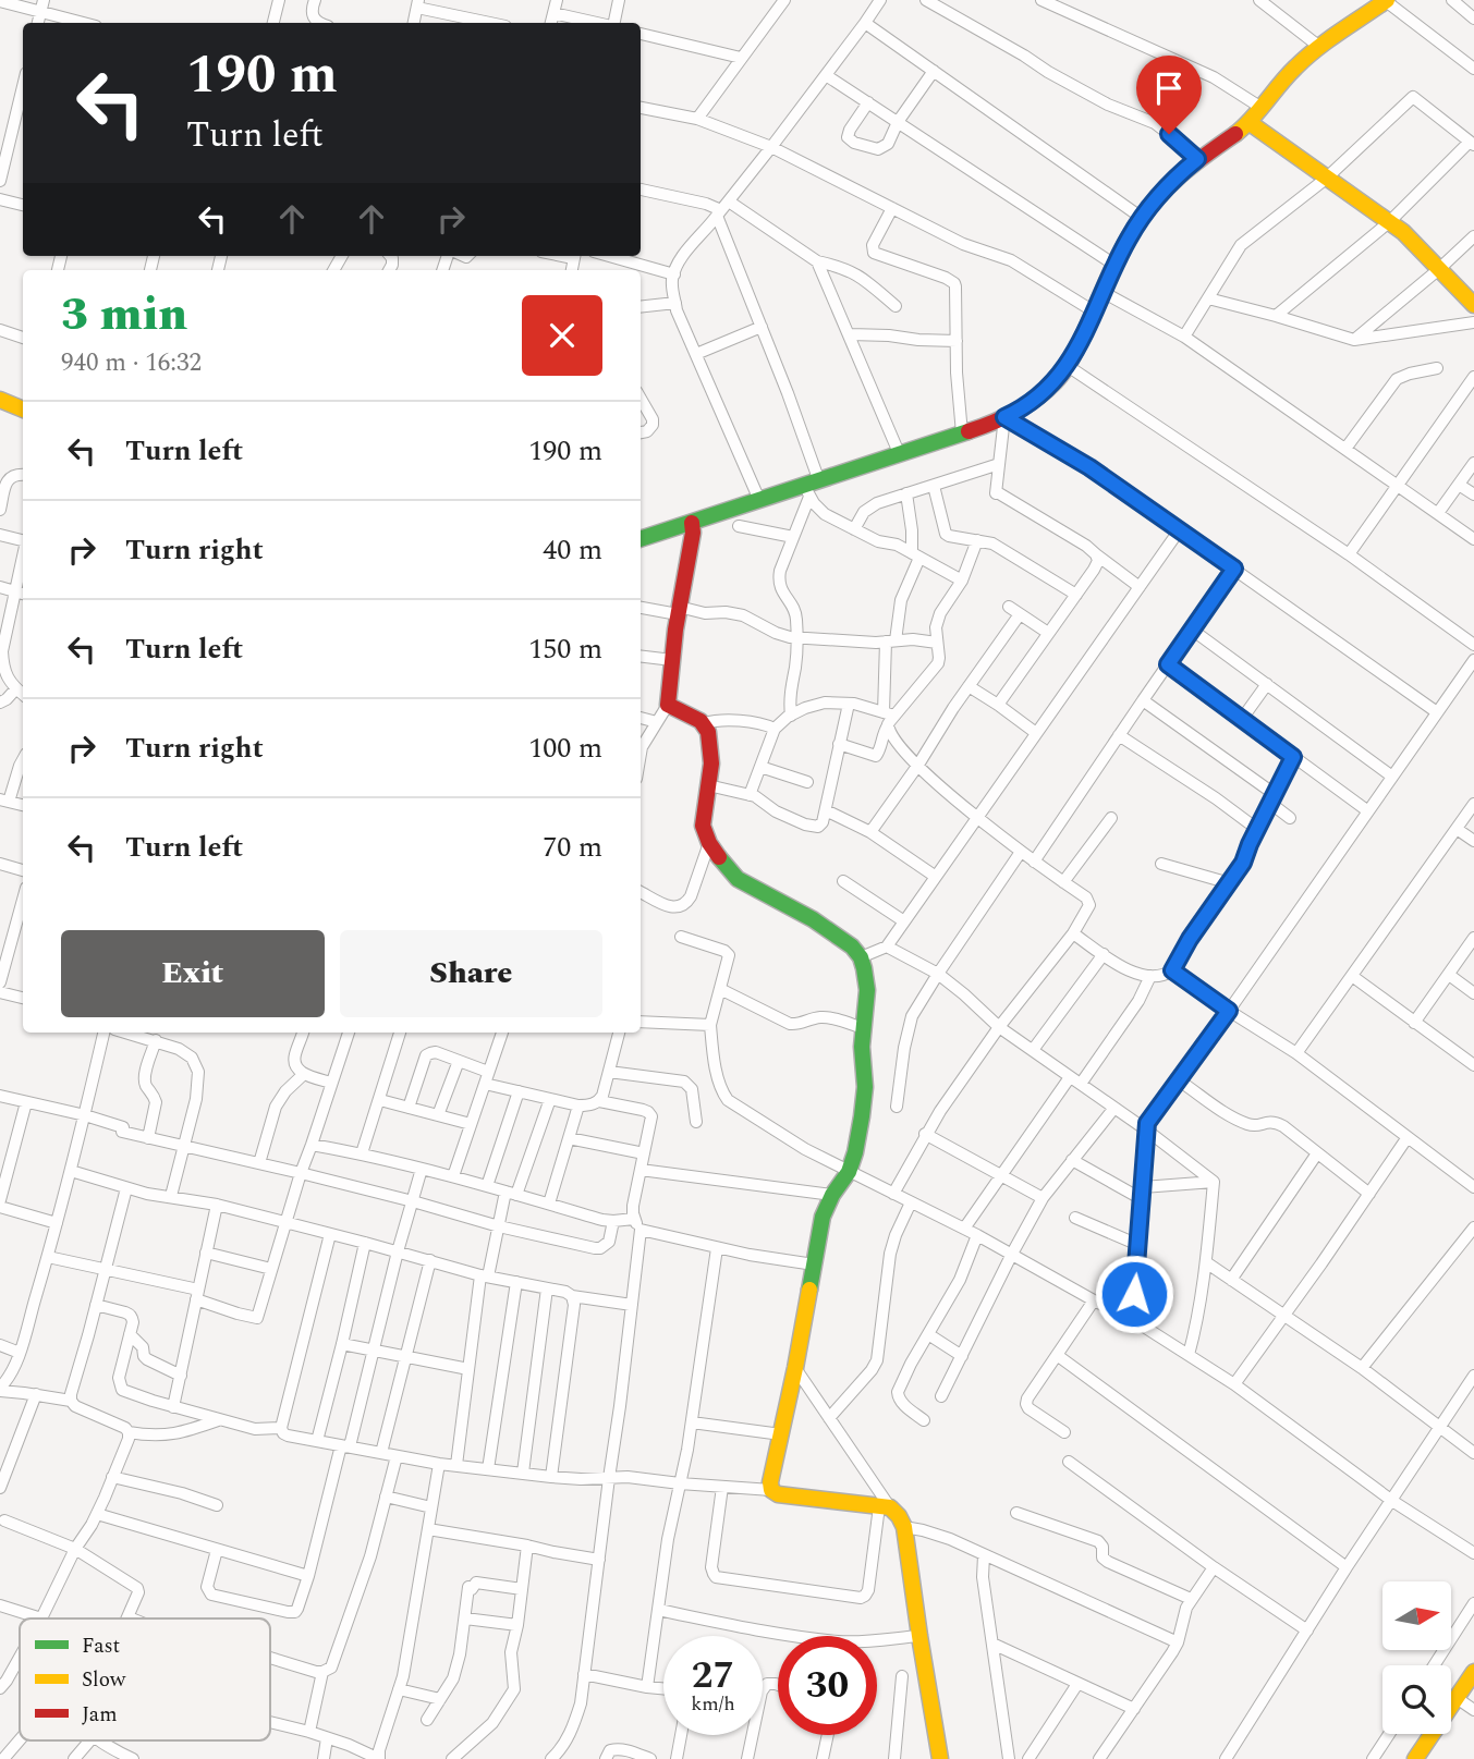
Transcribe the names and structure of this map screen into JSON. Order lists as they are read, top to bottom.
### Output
{
  "legend": ["Fast", "Slow", "Jam"],
  "north": "right",
  "page": {
    "turn": ["190 m", "Turn left"],
    "heading": ["3 min", "940 m · 16:32"],
    "list": [
      {
        "name": "Turn left",
        "value": "190 m"
      },
      {
        "name": "Turn right",
        "value": "40 m"
      },
      {
        "name": "Turn left",
        "value": "150 m"
      },
      {
        "name": "Turn right",
        "value": "100 m"
      },
      {
        "name": "Turn left",
        "value": "70 m"
      }
    ],
    "buttons": ["Exit", "Share"],
    "speed": "27 km/h",
    "limit": "30"
  }
}
